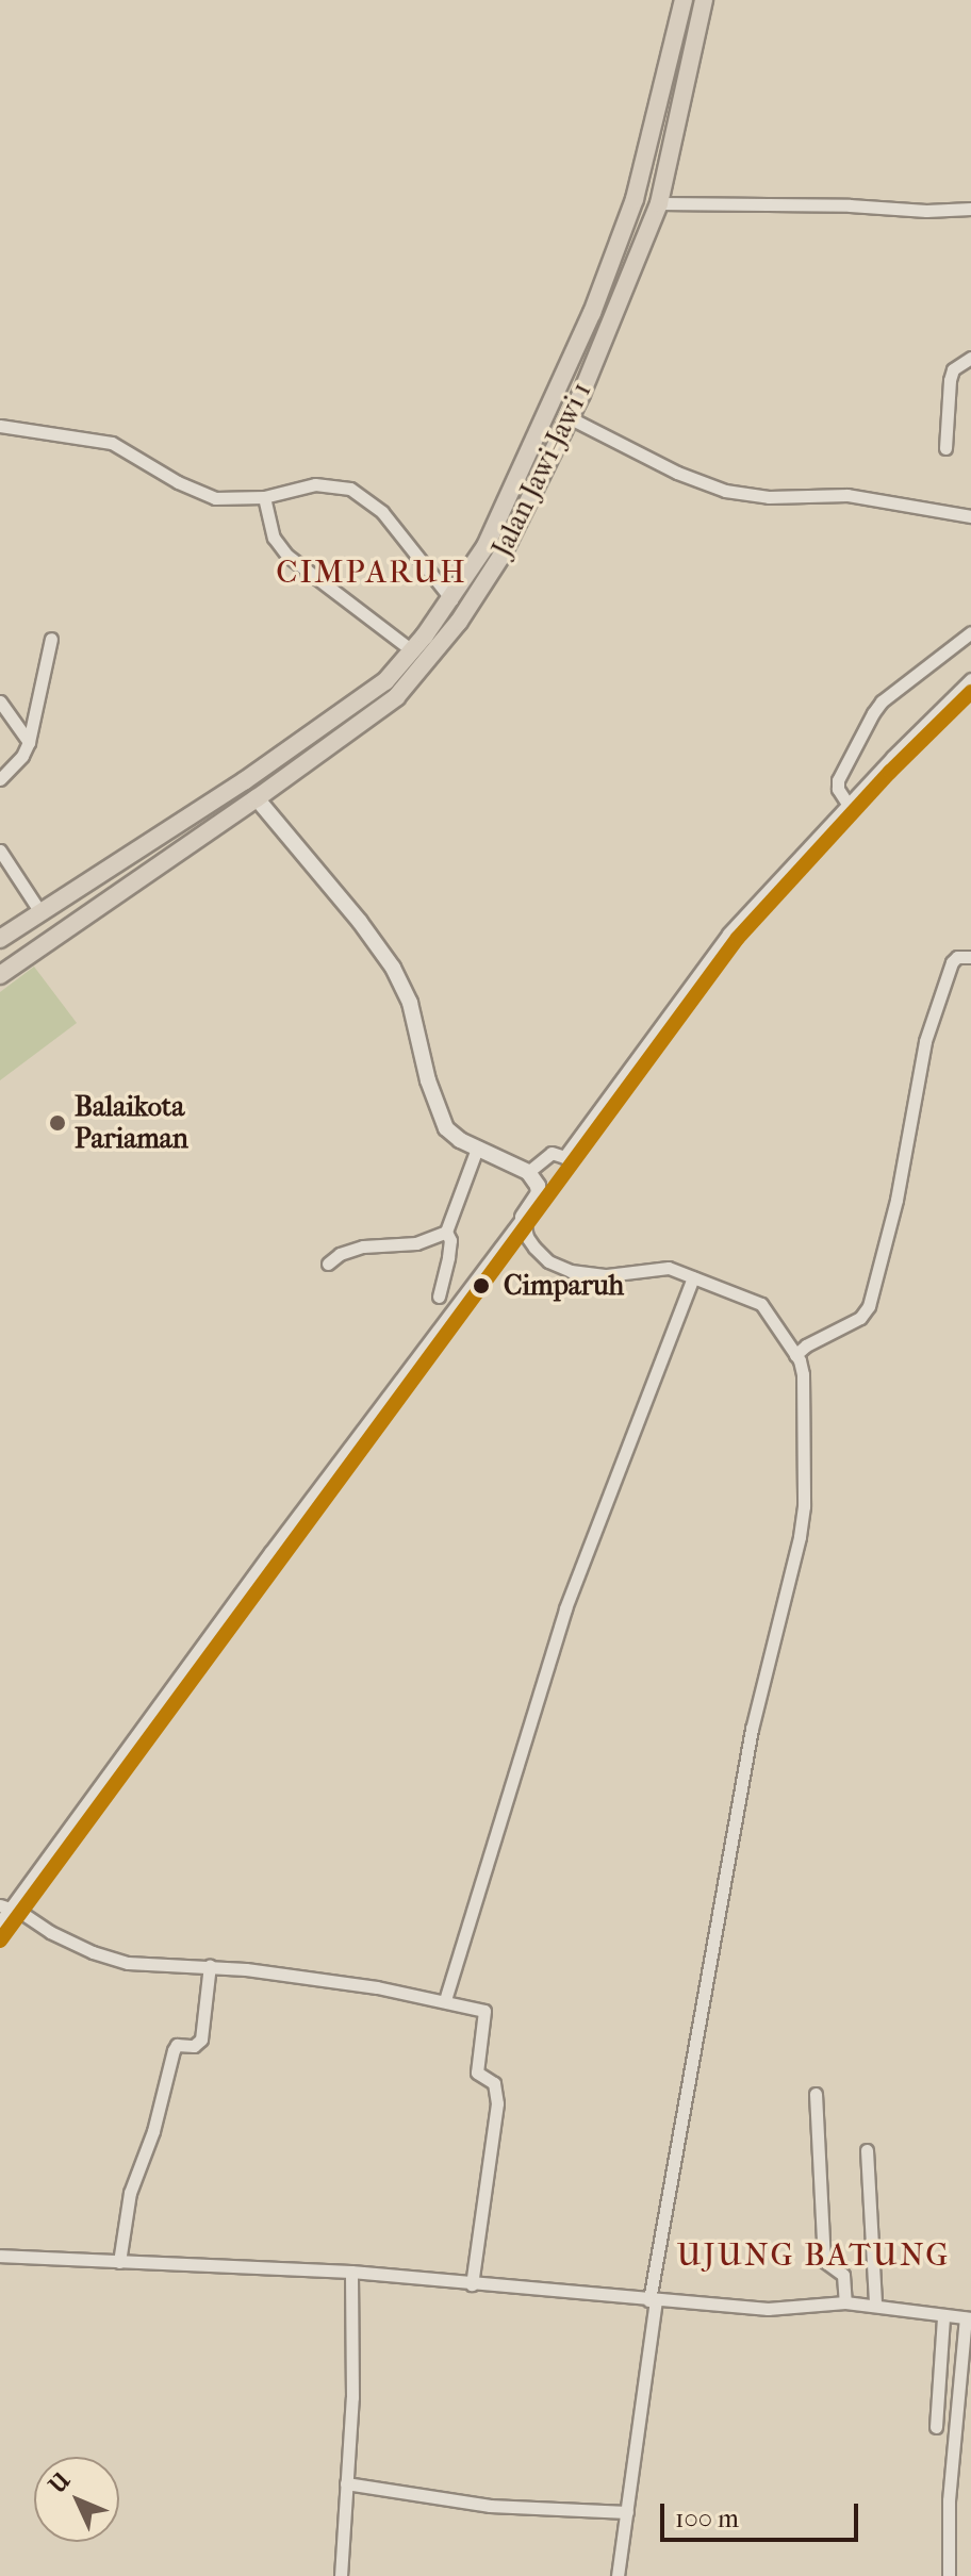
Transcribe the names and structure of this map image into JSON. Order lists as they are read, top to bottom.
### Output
{
  "streets": {
    "main road": ["Jalan Jawi-Jawi 1"]
  },
  "districts": ["CIMPARUH", "UJUNG BATUNG"],
  "places": ["Balaikota Pariaman", "Cimparuh"],
  "scale_bar": "100 m",
  "north": "top left"
}
